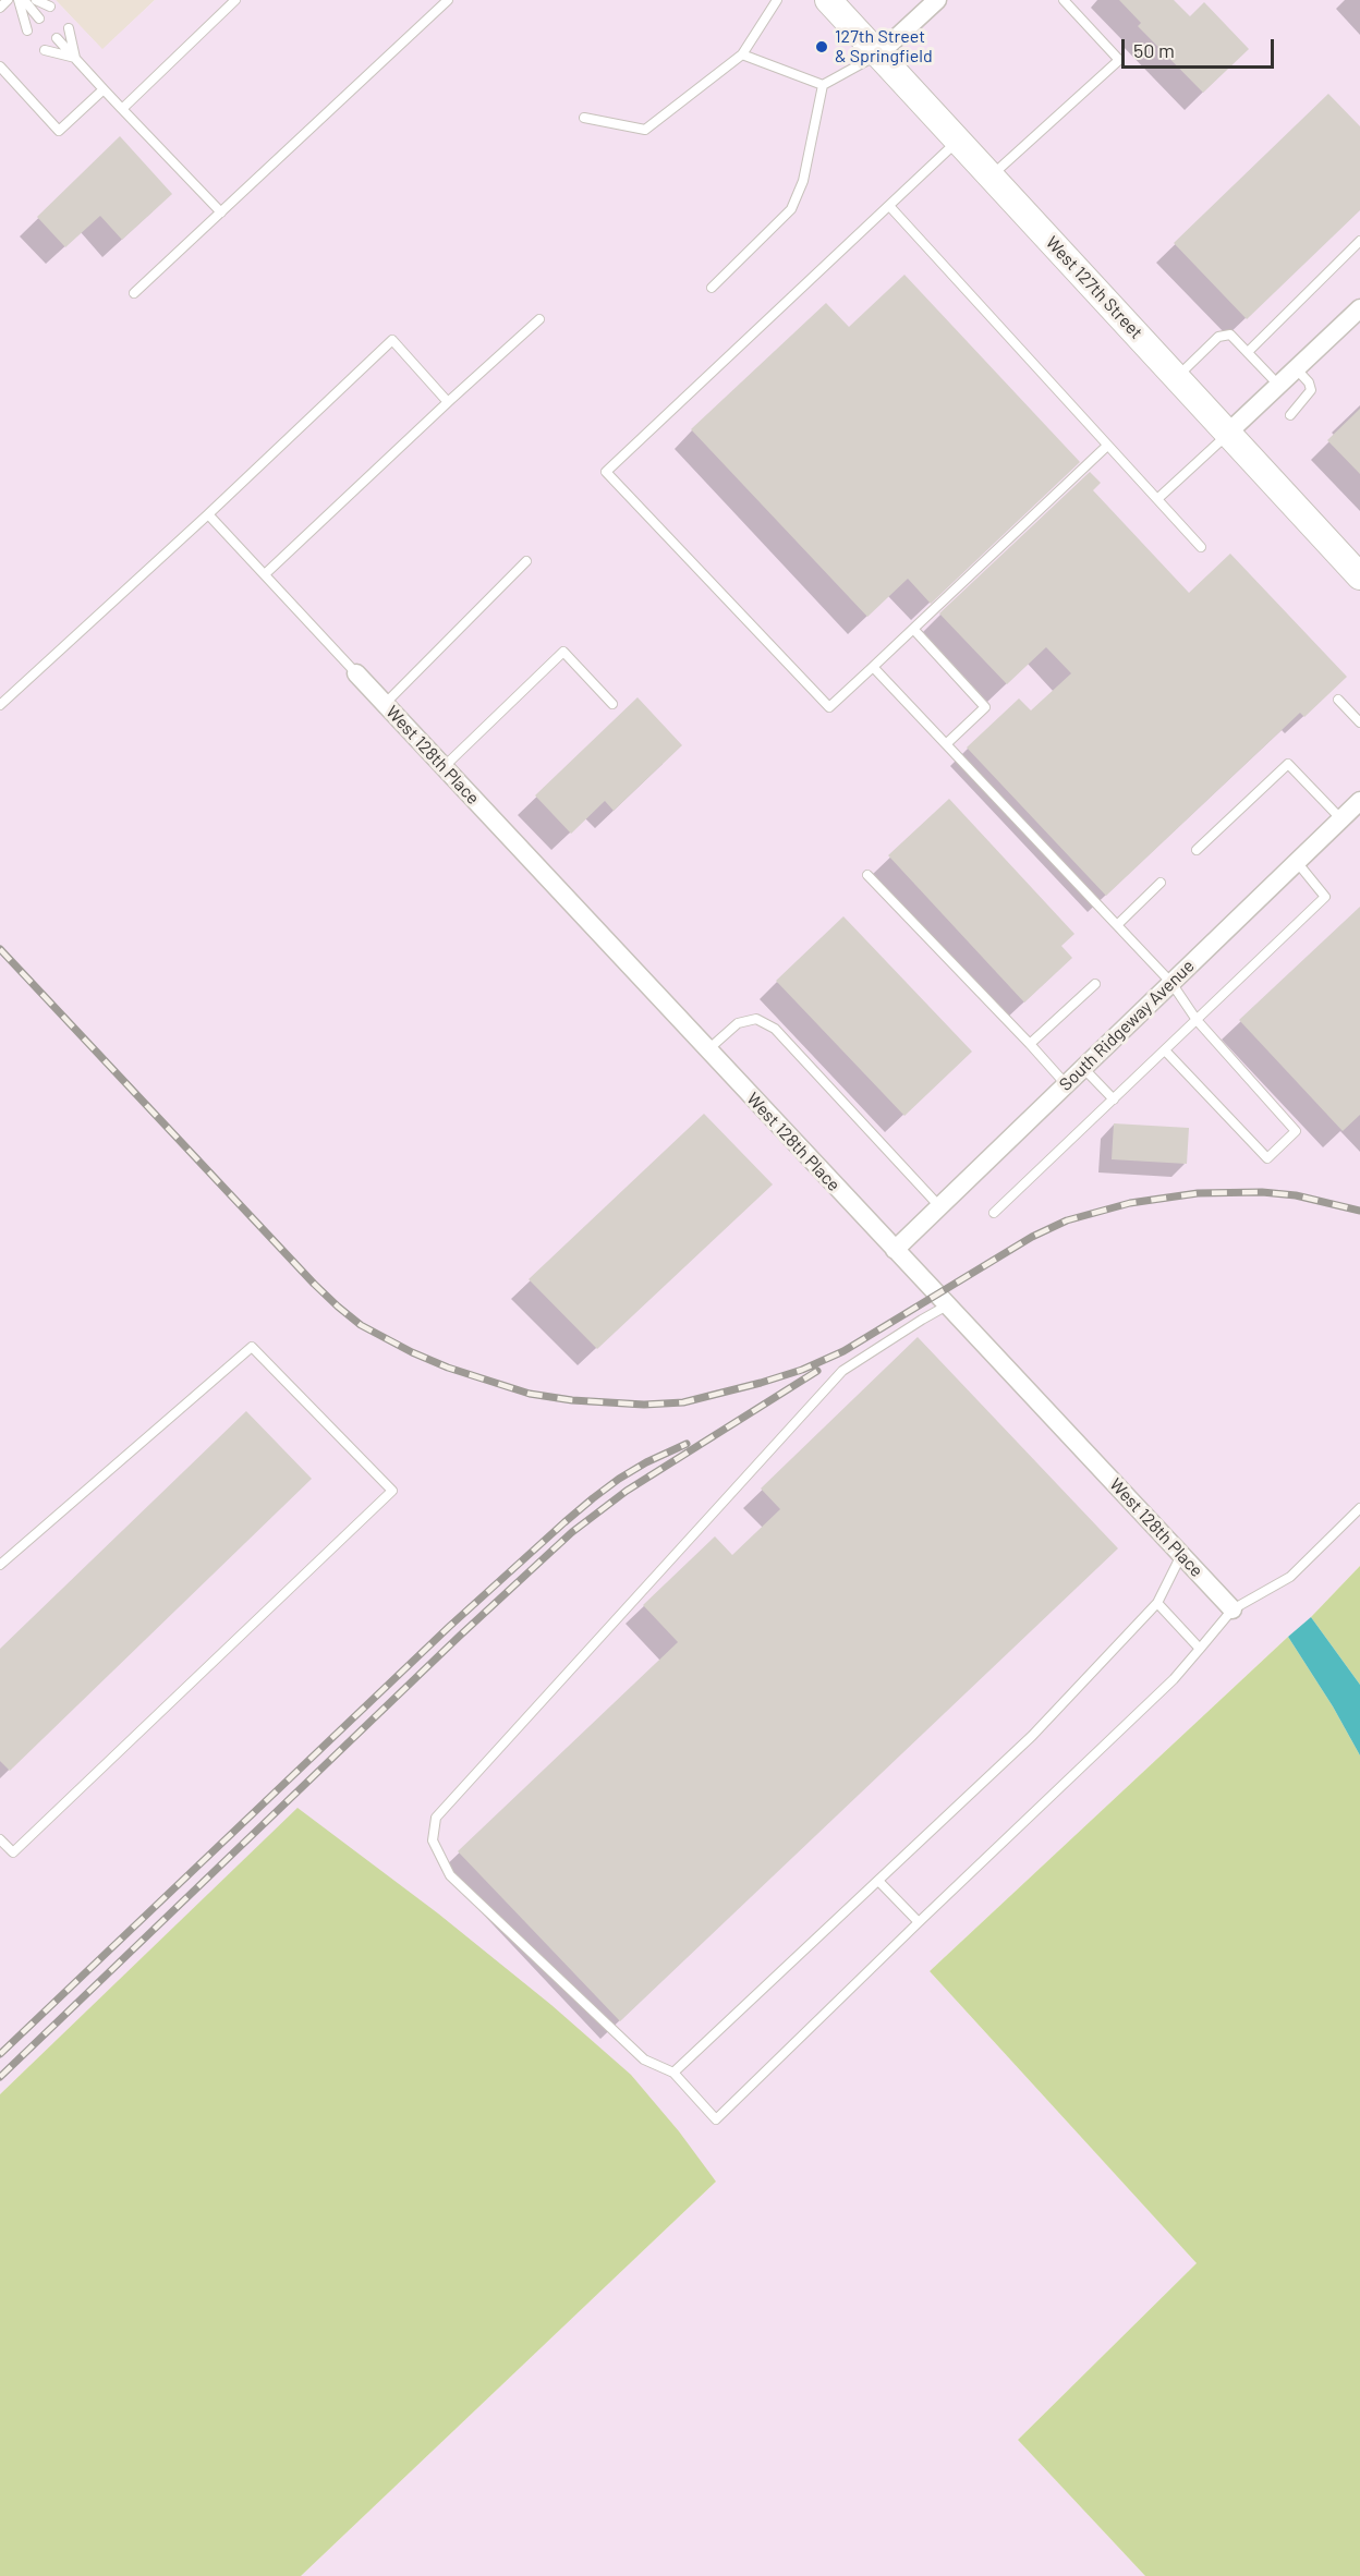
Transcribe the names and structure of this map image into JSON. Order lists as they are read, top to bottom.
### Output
{
  "streets": {
    "main road": ["West 127th Street"],
    "street": ["West 128th Place", "South Ridgeway Avenue"]
  },
  "crossings": [
    ["West 128th Place", "South Ridgeway Avenue"]
  ],
  "places": ["127th Street & Springfield"],
  "scale_bar": "50 m"
}
